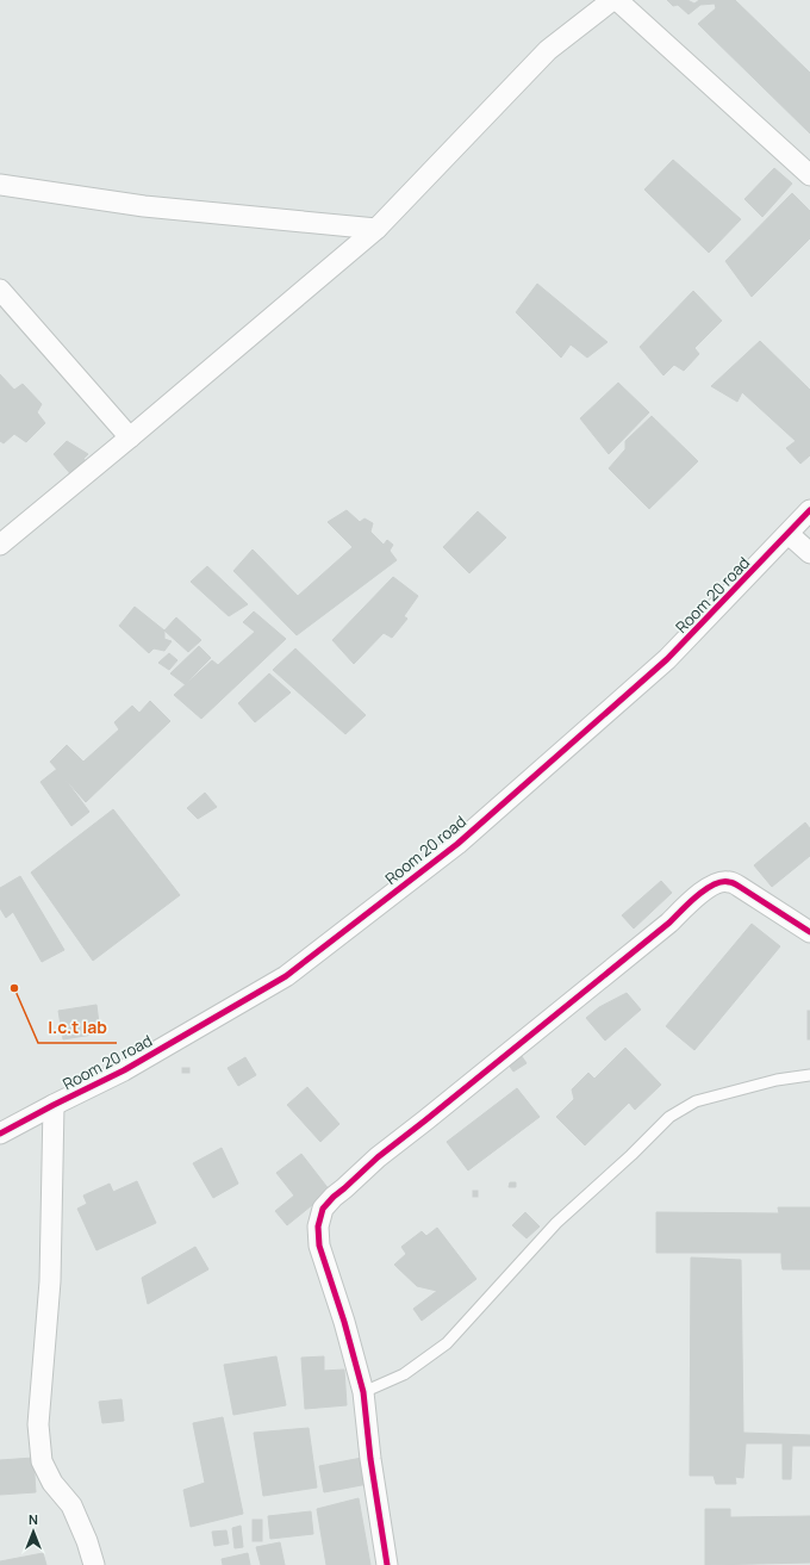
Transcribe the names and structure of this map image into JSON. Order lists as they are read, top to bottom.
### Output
{
  "streets": {
    "street": ["Room 20 road"]
  },
  "places": ["I.c.t lab"],
  "north": "top"
}
